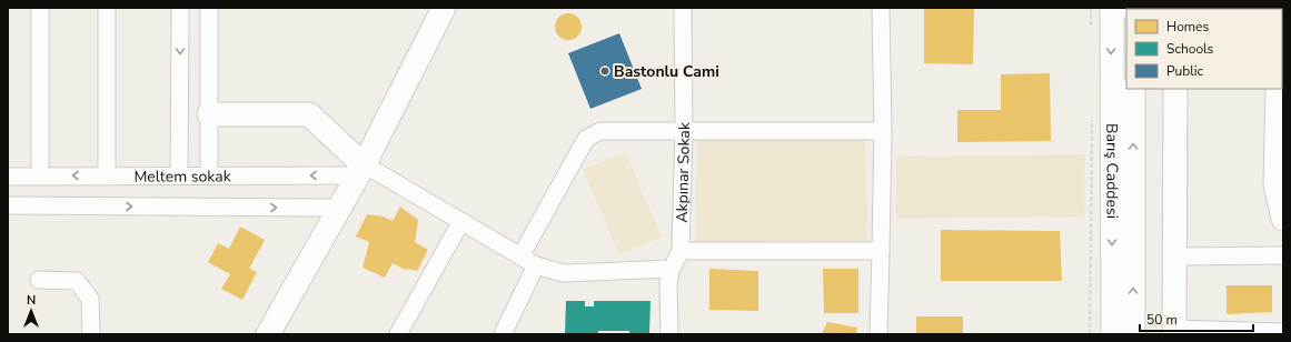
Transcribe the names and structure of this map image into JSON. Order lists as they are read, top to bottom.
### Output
{
  "streets": {
    "street": ["Barış Caddesi", "Akpınar Sokak", "Meltem sokak"]
  },
  "places": ["Bastonlu Cami"],
  "legend": ["Homes", "Schools", "Public"],
  "scale_bar": "50 m",
  "north": "top"
}
